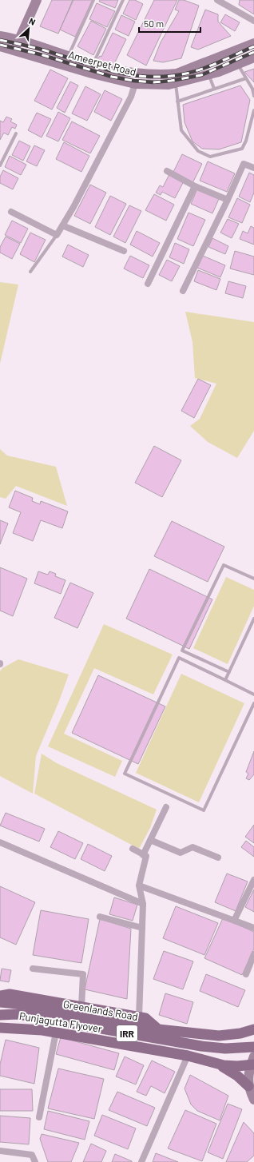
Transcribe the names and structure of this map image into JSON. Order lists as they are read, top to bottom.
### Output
{
  "streets": {
    "main road": [
      "Ameerpet Road",
      "Greenlands Road",
      "Punjagutta Flyover",
      "IRR"
    ]
  },
  "crossings": [
    ["Greenlands Road", "Punjagutta Flyover"],
    ["Greenlands Road", "IRR"],
    ["Punjagutta Flyover", "IRR"]
  ],
  "scale_bar": "50 m",
  "north": "top right"
}
